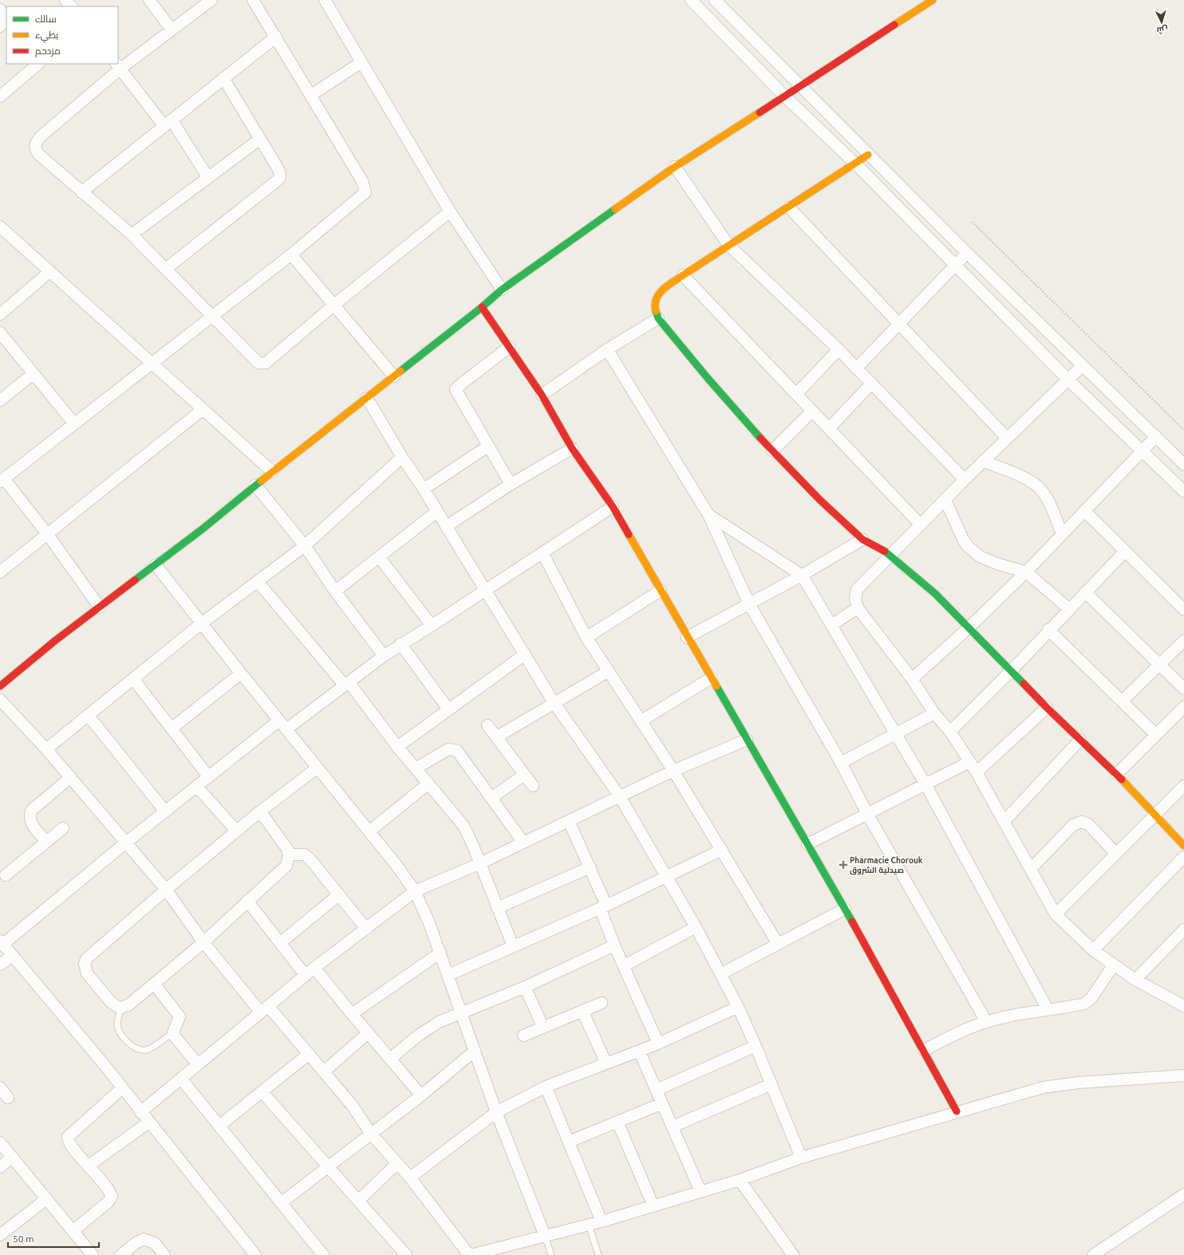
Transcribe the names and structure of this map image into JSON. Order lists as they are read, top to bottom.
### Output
{
  "places": {
    "health": ["Pharmacie Chorouk صيدلية الشروق"]
  },
  "legend": ["سالك", "بطيء", "مزدحم"],
  "scale_bar": "50 m",
  "north": "bottom"
}
